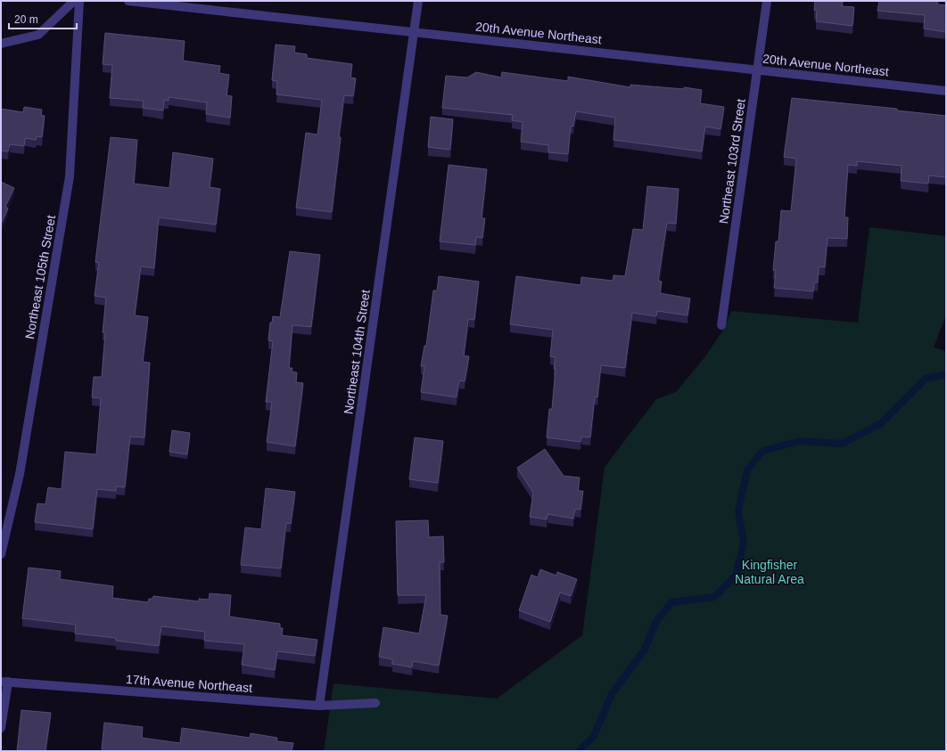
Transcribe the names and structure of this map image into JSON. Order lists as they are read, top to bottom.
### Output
{
  "streets": {
    "street": [
      "20th Avenue Northeast",
      "Northeast 103rd Street",
      "Northeast 105th Street",
      "Northeast 104th Street",
      "17th Avenue Northeast"
    ]
  },
  "crossings": [
    ["20th Avenue Northeast", "Northeast 103rd Street"],
    ["20th Avenue Northeast", "Northeast 104th Street"],
    ["Northeast 104th Street", "17th Avenue Northeast"]
  ],
  "parks": ["Kingfisher Natural Area"],
  "scale_bar": "20 m"
}
